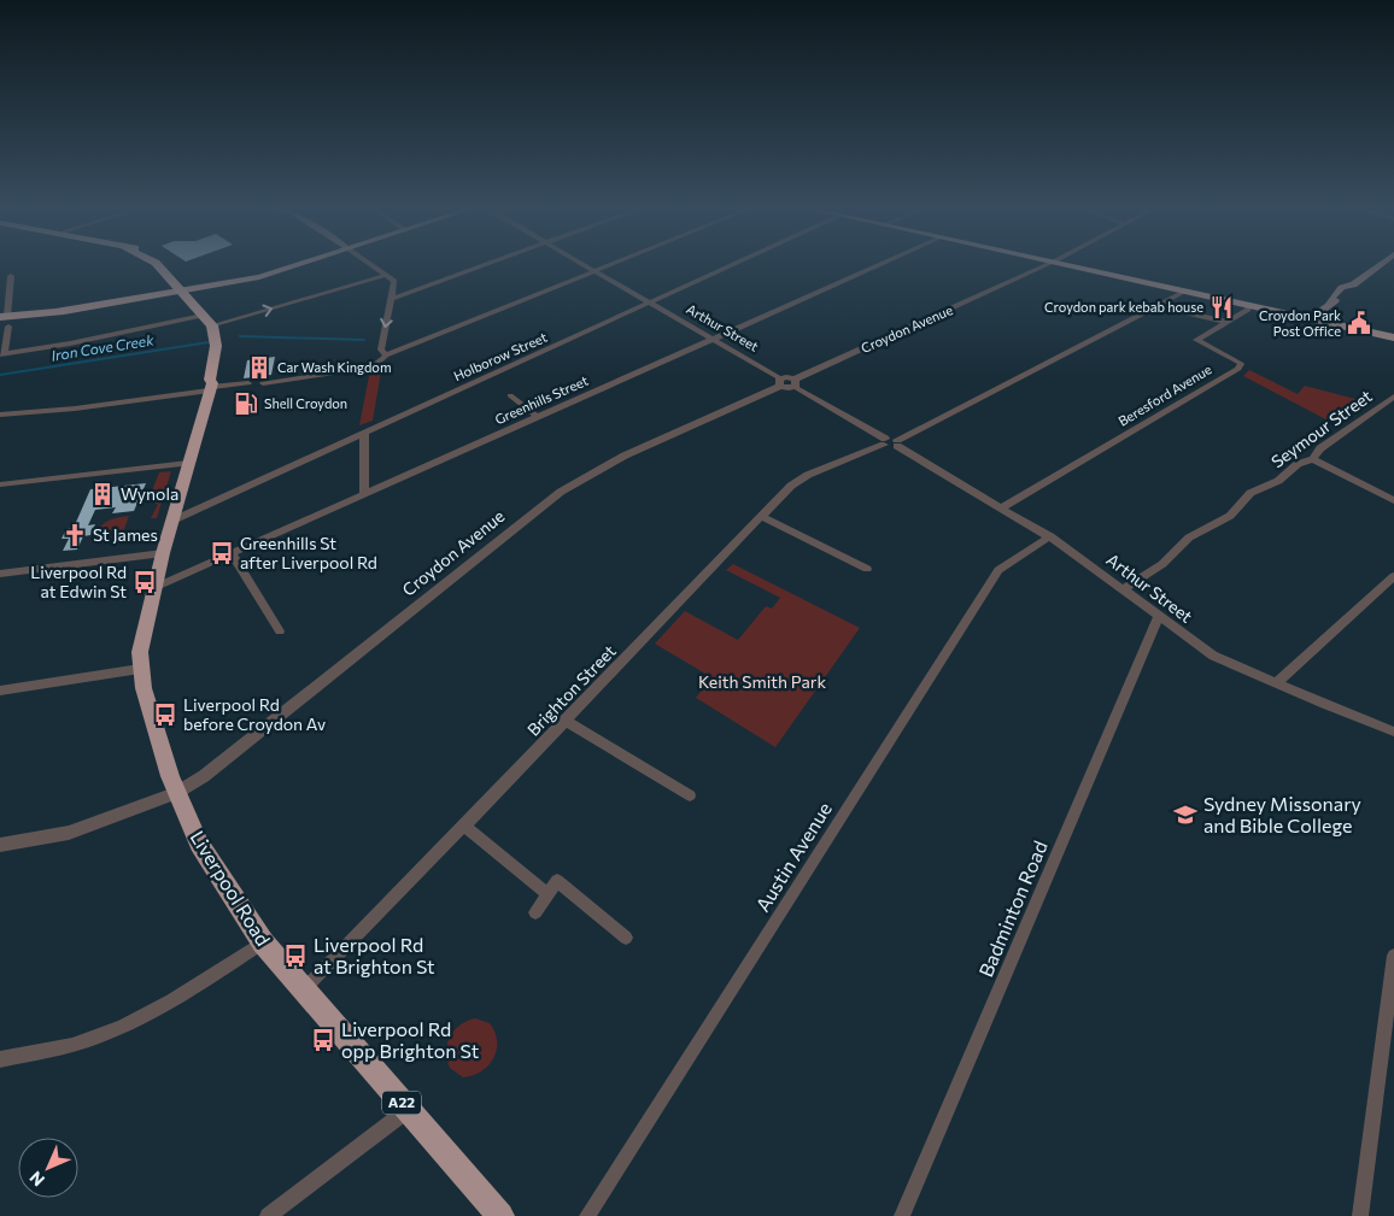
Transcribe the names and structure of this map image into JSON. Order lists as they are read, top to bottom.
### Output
{
  "streets": {
    "highway": ["Liverpool Road", "A22"],
    "street": [
      "Arthur Street",
      "Croydon Avenue",
      "Holborow Street",
      "Beresford Avenue",
      "Greenhills Street",
      "Seymour Street",
      "Brighton Street",
      "Austin Avenue",
      "Badminton Road"
    ]
  },
  "crossings": [
    ["Arthur Street", "Croydon Avenue"],
    ["Arthur Street", "Holborow Street"],
    ["Arthur Street", "Beresford Avenue"],
    ["Arthur Street", "Greenhills Street"],
    ["Arthur Street", "Seymour Street"],
    ["Arthur Street", "Brighton Street"],
    ["Arthur Street", "Austin Avenue"],
    ["Arthur Street", "Badminton Road"],
    ["Croydon Avenue", "Liverpool Road"],
    ["Holborow Street", "Liverpool Road"],
    ["Greenhills Street", "Liverpool Road"],
    ["Brighton Street", "Liverpool Road"]
  ],
  "water": ["Iron Cove Creek"],
  "parks": ["Keith Smith Park"],
  "places": {
    "restaurant": ["Croydon park kebab house"],
    "public building": ["Croydon Park Post Office"],
    "building": ["Car Wash Kingdom", "Wynola"],
    "fuel station": ["Shell Croydon"],
    "church": ["St James"],
    "bus stop": [
      "Greenhills St after Liverpool Rd",
      "Liverpool Rd at Edwin St",
      "Liverpool Rd before Croydon Av",
      "Liverpool Rd at Brighton St",
      "Liverpool Rd opp Brighton St"
    ],
    "school or university": ["Sydney Missonary and Bible College"]
  },
  "north": "bottom left"
}
